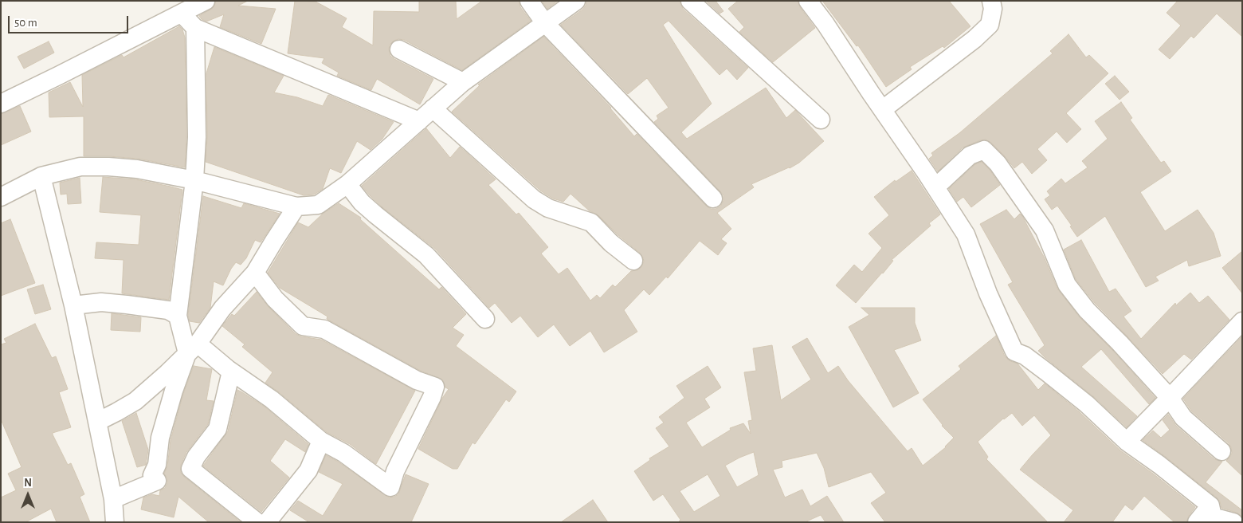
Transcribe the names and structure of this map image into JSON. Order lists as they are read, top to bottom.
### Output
{
  "scale_bar": "50 m",
  "north": "top"
}
